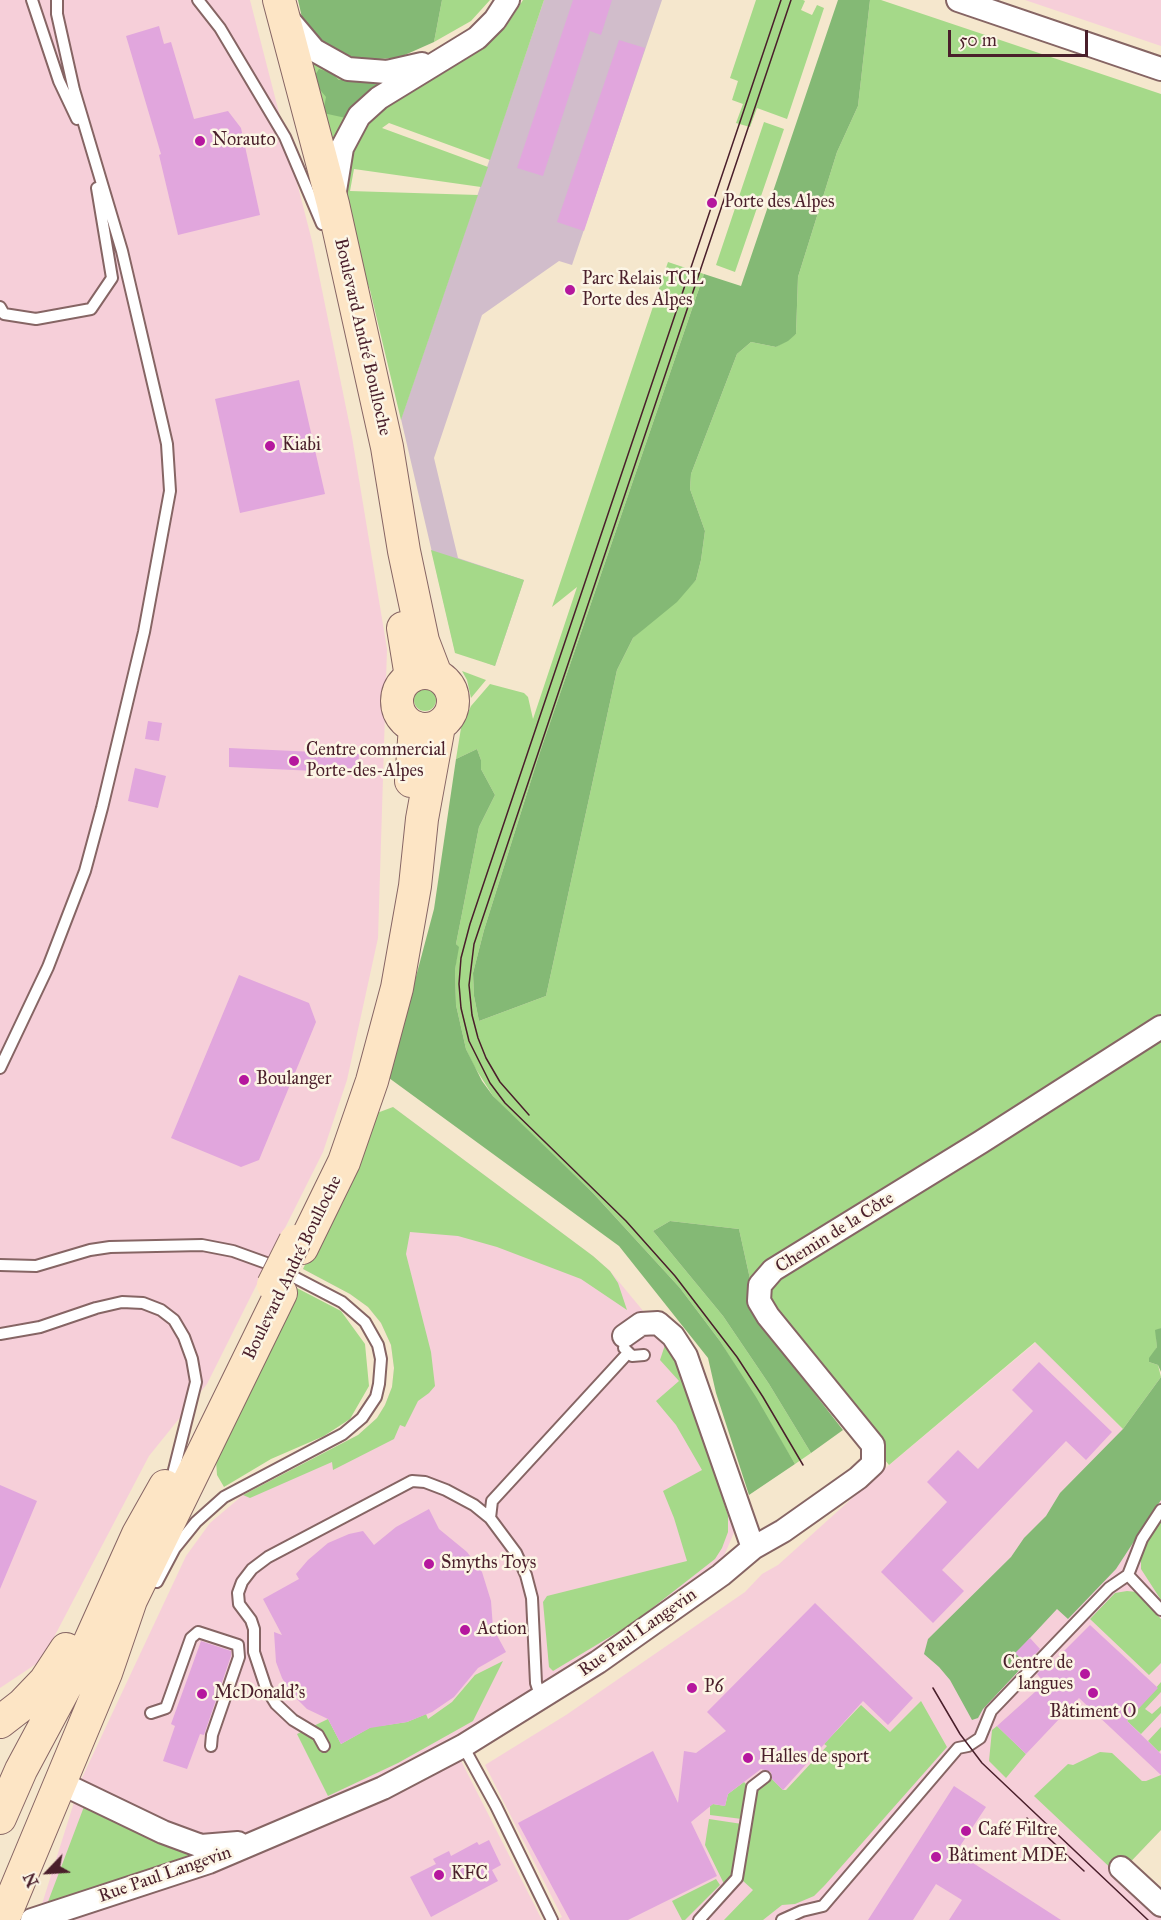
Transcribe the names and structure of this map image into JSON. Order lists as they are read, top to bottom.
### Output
{
  "streets": {
    "main road": ["Boulevard André Boulloche"],
    "street": ["Chemin de la Côte", "Rue Paul Langevin"]
  },
  "crossings": [
    ["Boulevard André Boulloche", "Rue Paul Langevin"],
    ["Chemin de la Côte", "Rue Paul Langevin"]
  ],
  "places": [
    "Norauto",
    "Porte des Alpes",
    "Parc Relais TCL Porte des Alpes",
    "Kiabi",
    "Centre commercial Porte-des-Alpes",
    "Boulanger",
    "Smyths Toys",
    "Action",
    "Centre de langues",
    "P6",
    "Bâtiment O",
    "McDonald's",
    "Halles de sport",
    "Café Filtre",
    "Bâtiment MDE",
    "KFC"
  ],
  "scale_bar": "50 m",
  "north": "bottom left"
}
